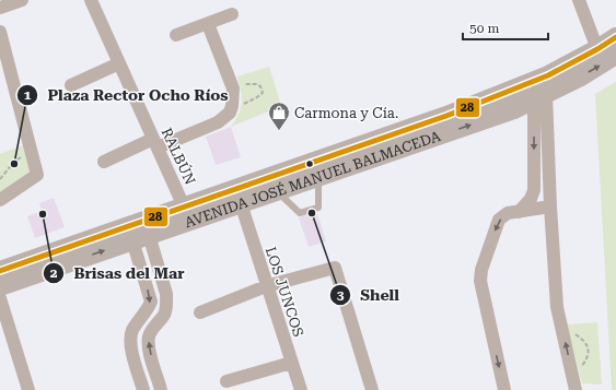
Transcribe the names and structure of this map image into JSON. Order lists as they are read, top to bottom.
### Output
{
  "streets": {
    "main road": ["AVENIDA JOSÉ MANUEL BALMACEDA"],
    "street": ["RALBÚN", "LOS JUNCOS"]
  },
  "crossings": [
    ["RALBÚN", "AVENIDA JOSÉ MANUEL BALMACEDA"],
    ["AVENIDA JOSÉ MANUEL BALMACEDA", "LOS JUNCOS"]
  ],
  "places": {
    "shop": ["Carmona y Cía."],
    "other": ["Plaza Rector Ocho Ríos", "Shell", "Brisas del Mar"]
  },
  "lines": ["transit line 28"],
  "scale_bar": "50 m"
}
